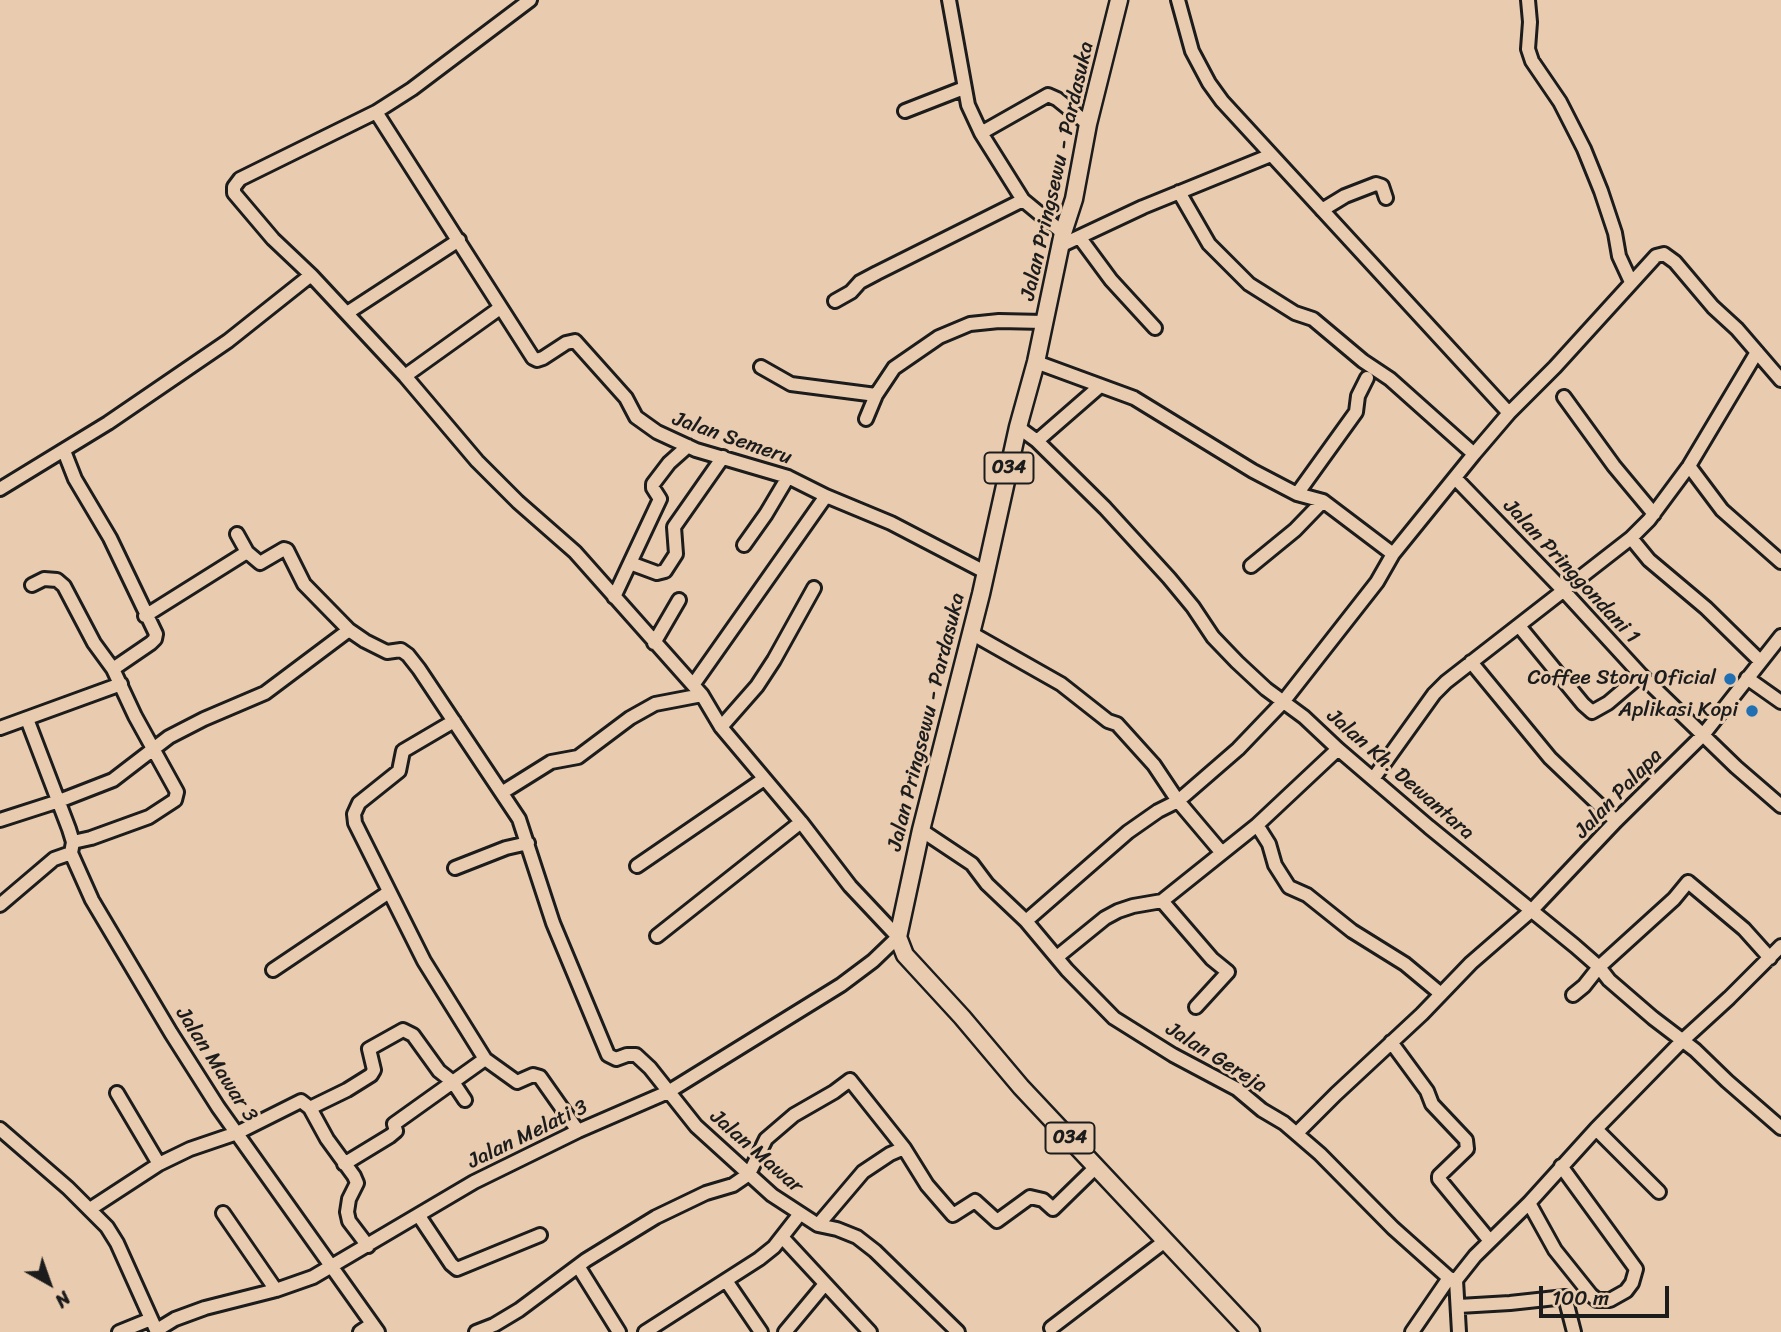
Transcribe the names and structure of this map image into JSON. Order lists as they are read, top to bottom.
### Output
{
  "streets": {
    "main road": ["Jalan Pringsewu - Pardasuka", "034"],
    "street": [
      "Jalan Semeru",
      "Jalan Pringgondani 1",
      "Jalan Kh. Dewantara",
      "Jalan Palapa",
      "Jalan Gereja",
      "Jalan Mawar 3",
      "Jalan Melati 3",
      "Jalan Mawar"
    ]
  },
  "crossings": [
    ["Jalan Pringsewu - Pardasuka", "Jalan Semeru"],
    ["Jalan Pringsewu - Pardasuka", "034"],
    ["Jalan Pringsewu - Pardasuka", "Jalan Kh. Dewantara"],
    ["Jalan Pringsewu - Pardasuka", "Jalan Gereja"],
    ["Jalan Pringsewu - Pardasuka", "Jalan Melati 3"],
    ["034", "Jalan Melati 3"],
    ["Jalan Pringgondani 1", "Jalan Palapa"],
    ["Jalan Kh. Dewantara", "Jalan Palapa"],
    ["Jalan Palapa", "Jalan Gereja"],
    ["Jalan Mawar 3", "Jalan Melati 3"],
    ["Jalan Melati 3", "Jalan Mawar"]
  ],
  "places": ["Coffee Story Oficial", "Aplikasi Kopi"],
  "scale_bar": "100 m",
  "north": "bottom right"
}
